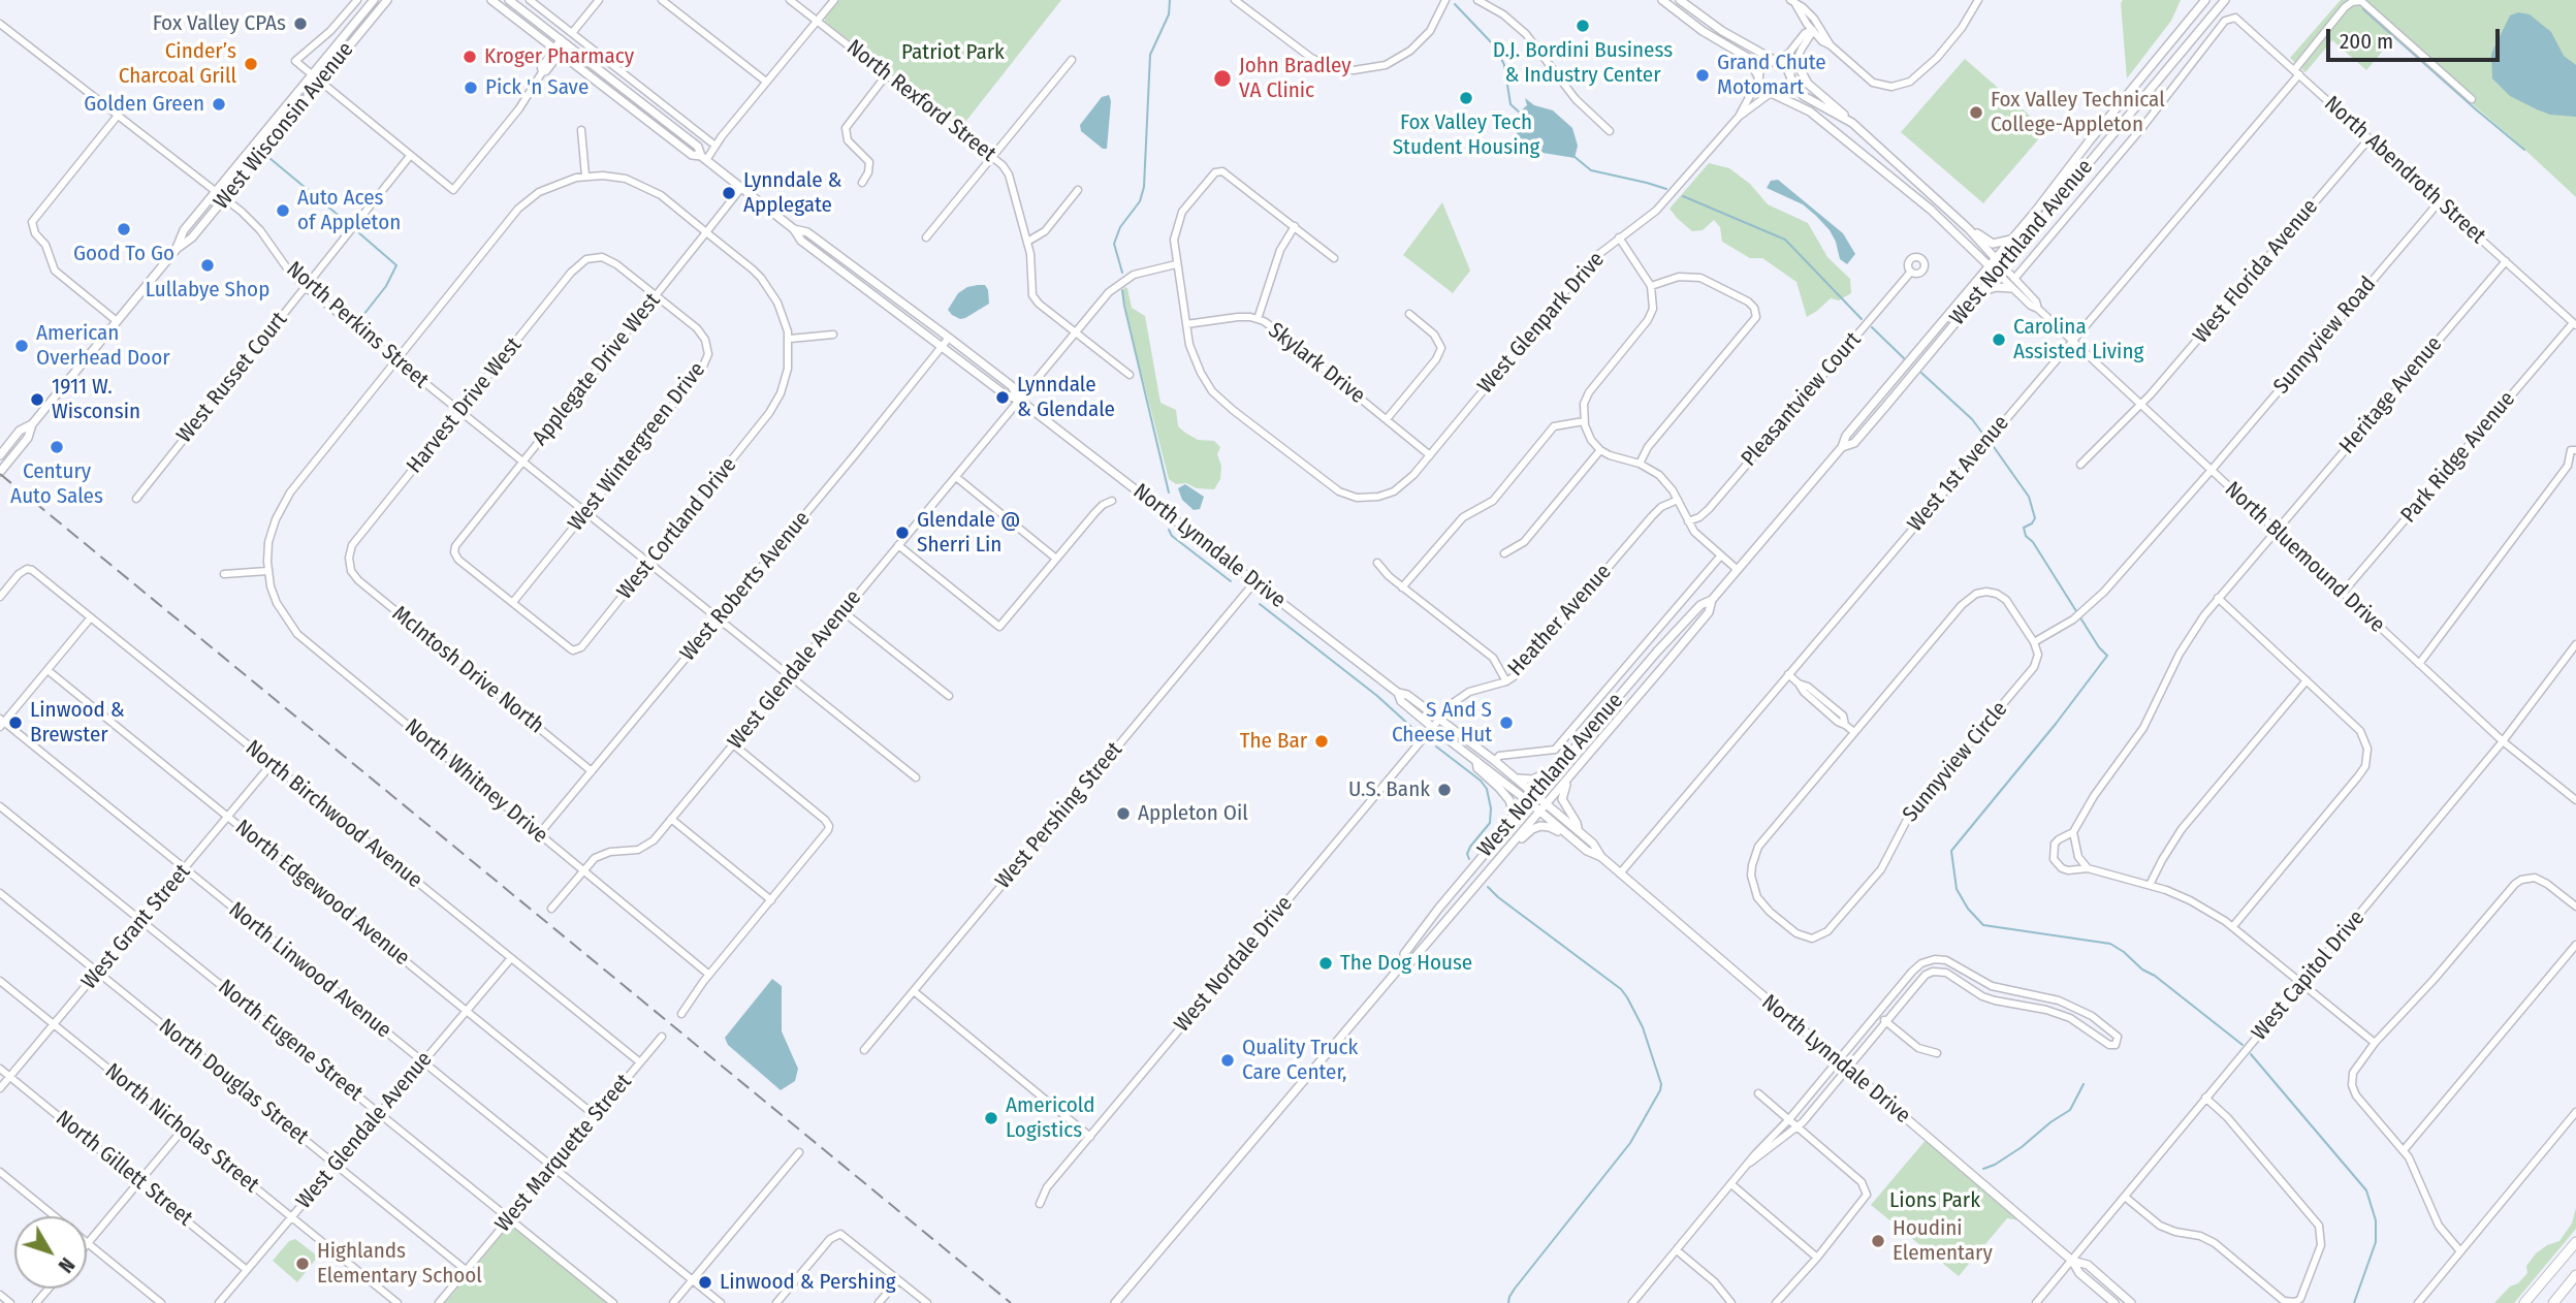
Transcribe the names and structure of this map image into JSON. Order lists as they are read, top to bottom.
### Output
{
  "streets": {
    "main road": [
      "West Wisconsin Avenue",
      "West Northland Avenue",
      "North Lynndale Drive",
      "North Bluemound Drive"
    ],
    "street": [
      "North Rexford Street",
      "North Abendroth Street",
      "West Florida Avenue",
      "West Glenpark Drive",
      "North Perkins Street",
      "Sunnyview Road",
      "Skylark Drive",
      "Applegate Drive West",
      "West Russet Court",
      "Heritage Avenue",
      "Pleasantview Court",
      "Harvest Drive West",
      "West Wintergreen Drive",
      "Park Ridge Avenue",
      "West 1st Avenue",
      "West Cortland Drive",
      "West Roberts Avenue",
      "Heather Avenue",
      "McIntosh Drive North",
      "West Glendale Avenue",
      "Sunnyview Circle",
      "North Whitney Drive",
      "North Birchwood Avenue",
      "West Pershing Street",
      "North Edgewood Avenue",
      "West Grant Street",
      "West Nordale Drive",
      "North Linwood Avenue",
      "West Capitol Drive",
      "North Eugene Street",
      "North Douglas Street",
      "North Nicholas Street",
      "West Marquette Street",
      "North Gillett Street"
    ]
  },
  "crossings": [
    ["North Rexford Street", "West Glendale Avenue"],
    ["West Wisconsin Avenue", "North Perkins Street"],
    ["North Abendroth Street", "West Florida Avenue"],
    ["North Abendroth Street", "Sunnyview Road"],
    ["North Abendroth Street", "Heritage Avenue"],
    ["North Abendroth Street", "Park Ridge Avenue"],
    ["North Abendroth Street", "West 1st Avenue"],
    ["North Abendroth Street", "North Bluemound Drive"],
    ["West Northland Avenue", "North Lynndale Drive"],
    ["West Northland Avenue", "North Bluemound Drive"],
    ["West Florida Avenue", "North Bluemound Drive"],
    ["West Glenpark Drive", "Skylark Drive"],
    ["West Glenpark Drive", "North Bluemound Drive"],
    ["North Perkins Street", "Applegate Drive West"],
    ["North Perkins Street", "West Russet Court"],
    ["North Perkins Street", "Harvest Drive West"],
    ["North Perkins Street", "West Wintergreen Drive"],
    ["North Perkins Street", "West Cortland Drive"],
    ["North Perkins Street", "West Roberts Avenue"],
    ["North Perkins Street", "West Glendale Avenue"],
    ["Sunnyview Road", "North Bluemound Drive"],
    ["Sunnyview Road", "Sunnyview Circle"],
    ["Applegate Drive West", "West Wintergreen Drive"],
    ["Applegate Drive West", "West Cortland Drive"],
    ["Applegate Drive West", "North Lynndale Drive"],
    ["Heritage Avenue", "North Bluemound Drive"],
    ["Harvest Drive West", "West Wintergreen Drive"],
    ["Harvest Drive West", "McIntosh Drive North"],
    ["West Wintergreen Drive", "West Cortland Drive"],
    ["Park Ridge Avenue", "North Bluemound Drive"],
    ["West 1st Avenue", "North Lynndale Drive"],
    ["West 1st Avenue", "North Bluemound Drive"],
    ["North Lynndale Drive", "West Roberts Avenue"],
    ["North Lynndale Drive", "Heather Avenue"],
    ["North Lynndale Drive", "West Glendale Avenue"],
    ["North Lynndale Drive", "West Pershing Street"],
    ["North Lynndale Drive", "West Nordale Drive"],
    ["North Lynndale Drive", "West Capitol Drive"],
    ["North Bluemound Drive", "West Capitol Drive"],
    ["West Roberts Avenue", "McIntosh Drive North"],
    ["West Roberts Avenue", "North Whitney Drive"],
    ["Heather Avenue", "West Nordale Drive"],
    ["West Glendale Avenue", "North Whitney Drive"],
    ["West Glendale Avenue", "North Birchwood Avenue"],
    ["West Glendale Avenue", "North Edgewood Avenue"],
    ["West Glendale Avenue", "North Linwood Avenue"],
    ["West Glendale Avenue", "North Eugene Street"],
    ["West Glendale Avenue", "North Douglas Street"],
    ["West Glendale Avenue", "North Nicholas Street"],
    ["West Glendale Avenue", "North Gillett Street"],
    ["North Birchwood Avenue", "West Grant Street"],
    ["North Birchwood Avenue", "West Marquette Street"],
    ["North Edgewood Avenue", "West Grant Street"],
    ["North Edgewood Avenue", "West Marquette Street"],
    ["West Grant Street", "North Linwood Avenue"],
    ["West Grant Street", "North Eugene Street"],
    ["West Grant Street", "North Douglas Street"],
    ["West Grant Street", "North Nicholas Street"],
    ["West Grant Street", "North Gillett Street"],
    ["North Linwood Avenue", "West Marquette Street"],
    ["North Eugene Street", "West Marquette Street"],
    ["North Douglas Street", "West Marquette Street"]
  ],
  "parks": ["Patriot Park", "Lions Park"],
  "places": [
    "Fox Valley CPAs",
    "D.J. Bordini Business & Industry Center",
    "Kroger Pharmacy",
    "Cinder’s Charcoal Grill",
    "Grand Chute Motomart",
    "John Bradley VA Clinic",
    "Pick 'n Save",
    "Fox Valley Tech Student Housing",
    "Golden Green",
    "Fox Valley Technical College-Appleton",
    "Lynndale & Applegate",
    "Auto Aces of Appleton",
    "Good To Go",
    "Lullabye Shop",
    "Carolina Assisted Living",
    "American Overhead Door",
    "Lynndale & Glendale",
    "1911 W. Wisconsin",
    "Century Auto Sales",
    "Glendale @ Sherri Lin",
    "Linwood & Brewster",
    "S And S Cheese Hut",
    "The Bar",
    "U.S. Bank",
    "Appleton Oil",
    "The Dog House",
    "Quality Truck Care Center,",
    "Americold Logistics",
    "Houdini Elementary",
    "Highlands Elementary School",
    "Linwood & Pershing"
  ],
  "scale_bar": "200 m",
  "north": "bottom right"
}
